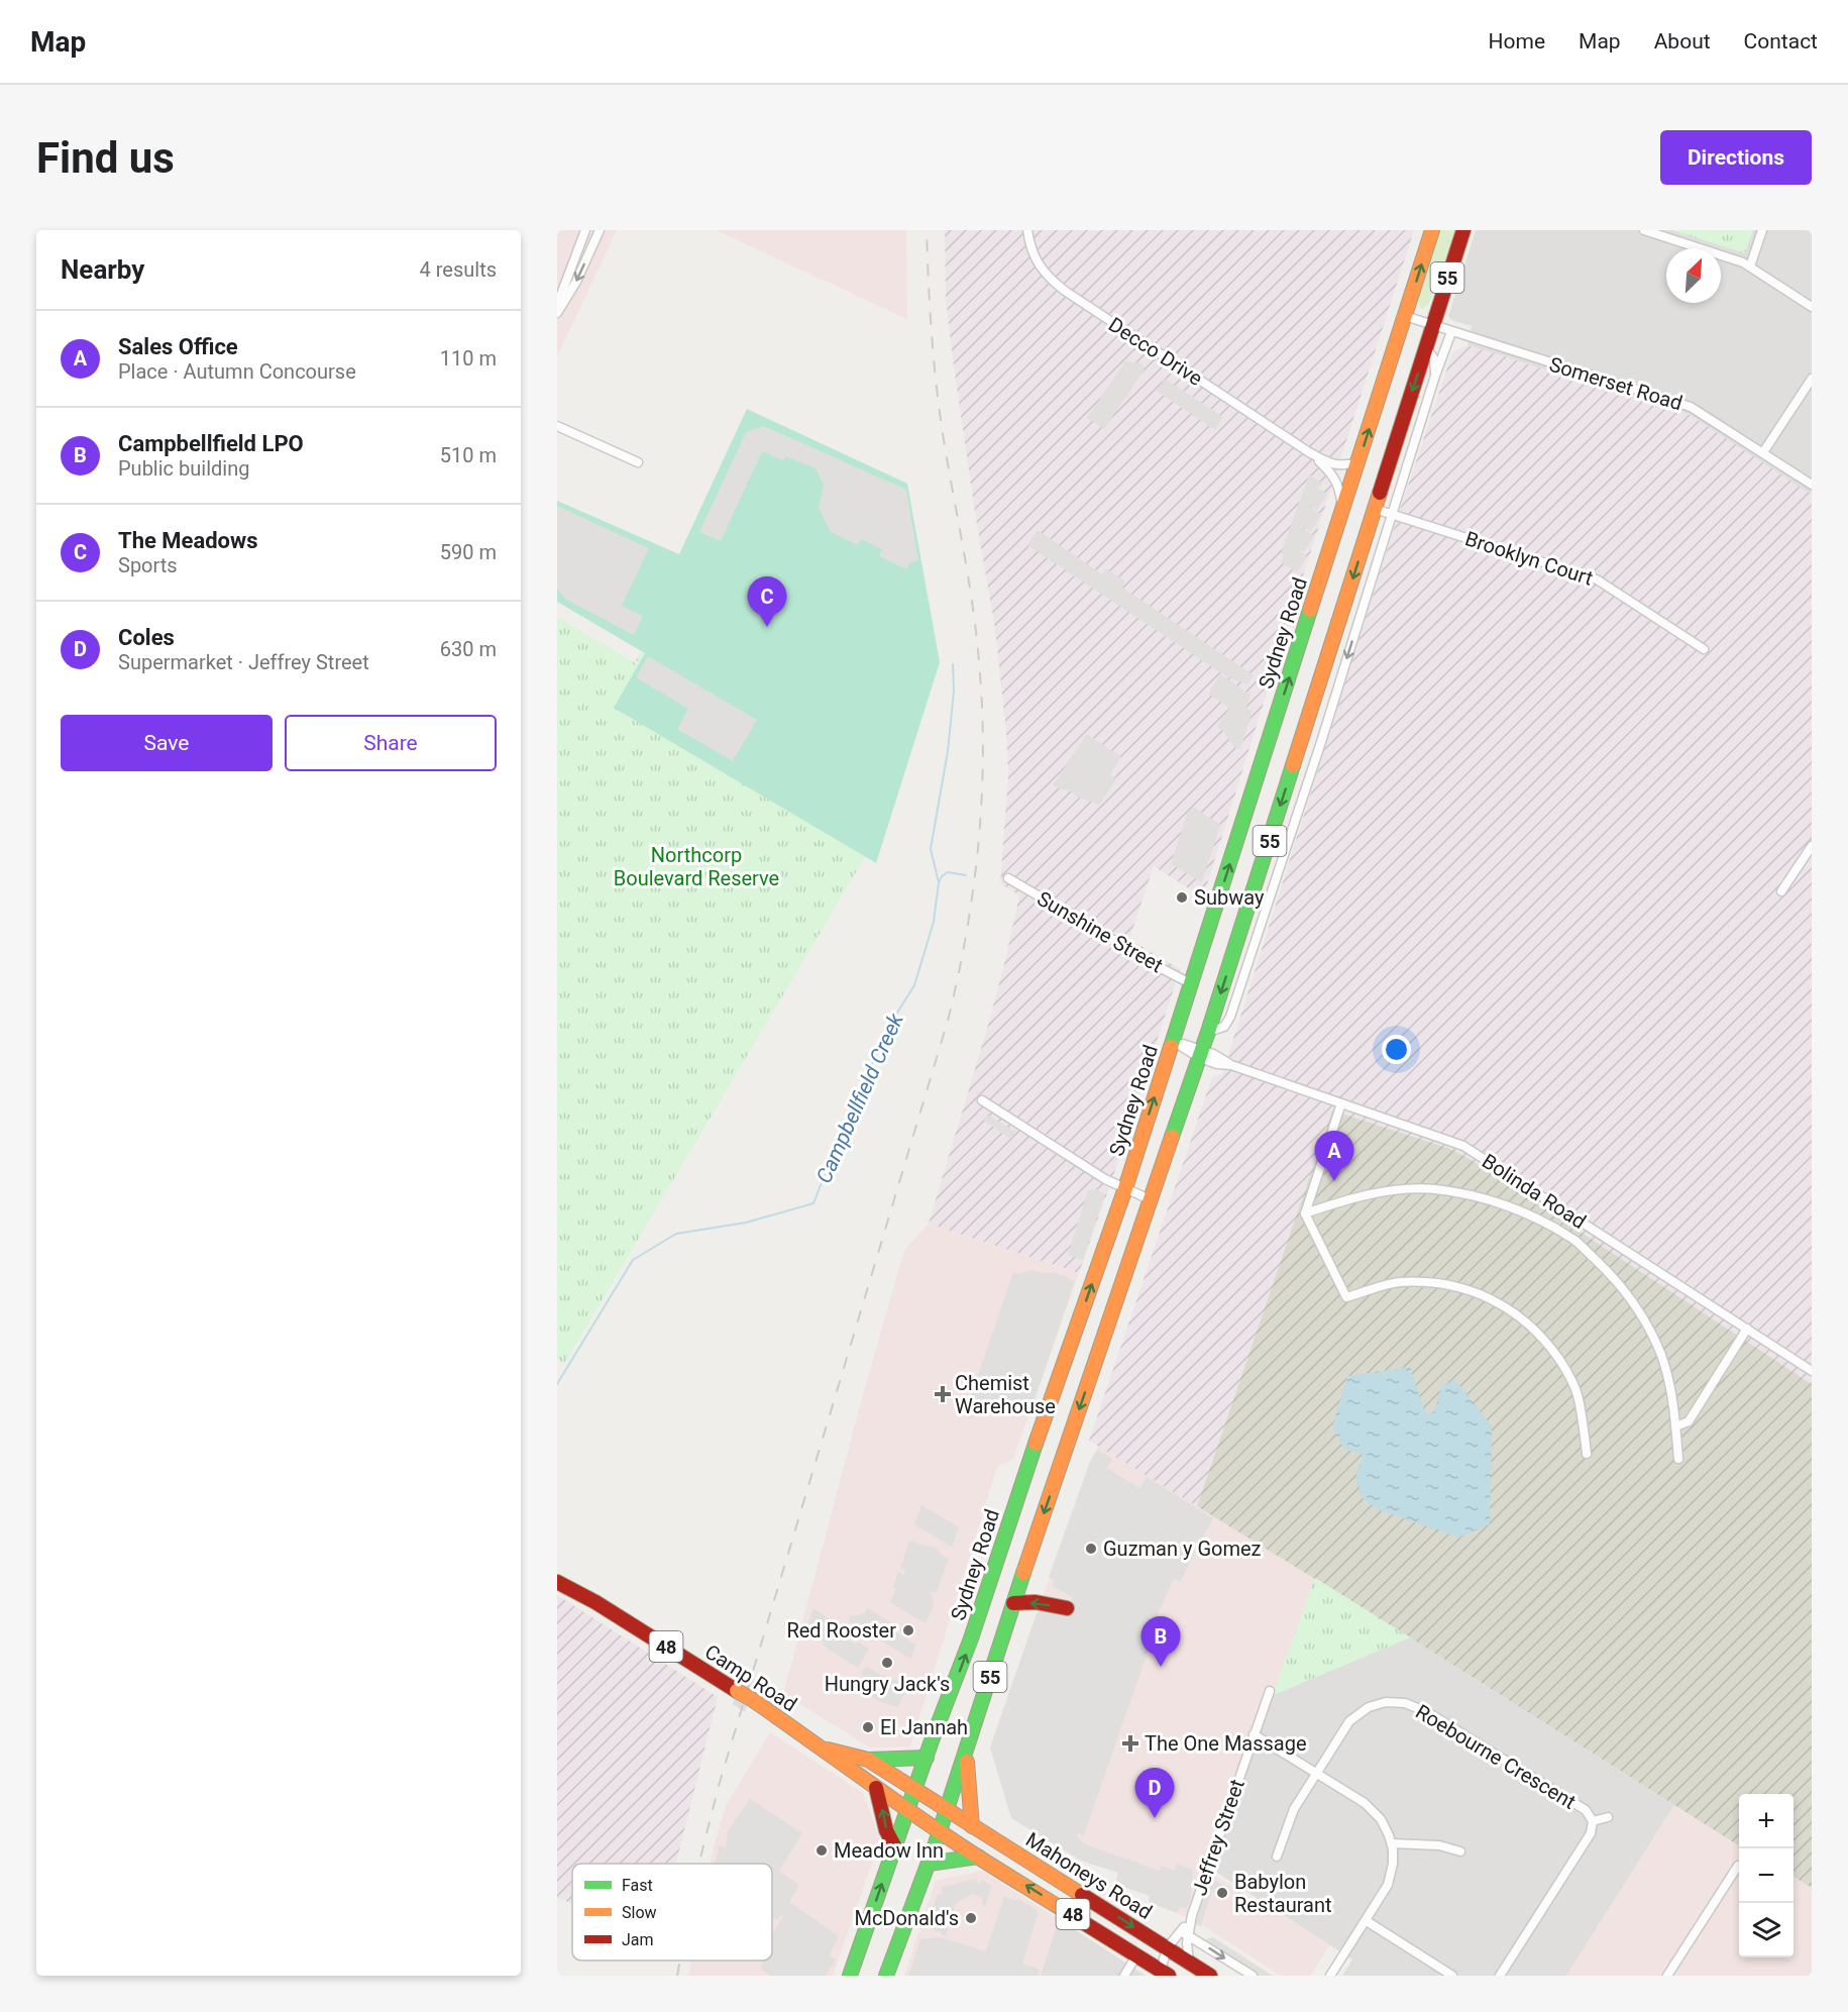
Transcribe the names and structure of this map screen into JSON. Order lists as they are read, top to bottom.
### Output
{
  "streets": {
    "main road": [
      "55",
      "Sydney Road",
      "48",
      "Camp Road",
      "Mahoneys Road"
    ],
    "street": [
      "Decco Drive",
      "Somerset Road",
      "Brooklyn Court",
      "Sunshine Street",
      "Bolinda Road",
      "Roebourne Crescent",
      "Jeffrey Street"
    ]
  },
  "crossings": [
    ["55", "Somerset Road"],
    ["55", "Brooklyn Court"],
    ["55", "Bolinda Road"],
    ["55", "Camp Road"],
    ["55", "Mahoneys Road"],
    ["Decco Drive", "Sydney Road"],
    ["Somerset Road", "Sydney Road"],
    ["Sydney Road", "Sunshine Street"],
    ["Sydney Road", "Bolinda Road"],
    ["Sydney Road", "Camp Road"],
    ["Camp Road", "Mahoneys Road"],
    ["Jeffrey Street", "Mahoneys Road"]
  ],
  "water": ["Campbellfield Creek"],
  "parks": ["Northcorp Boulevard Reserve"],
  "places": {
    "other": [
      "Subway",
      "Guzman y Gomez",
      "Red Rooster",
      "Hungry Jack's",
      "El Jannah",
      "Meadow Inn",
      "Babylon Restaurant",
      "McDonald's"
    ],
    "health": ["Chemist Warehouse", "The One Massage"]
  },
  "legend": ["Fast", "Slow", "Jam"],
  "north": "top right",
  "page": {
    "header": "Map",
    "nav": [
      "Home",
      "Map",
      "About",
      "Contact"
    ],
    "buttons": [
      "Directions",
      ["Save", "Share"]
    ],
    "title": "Find us",
    "heading": ["Nearby", "4 results"],
    "list": [
      {
        "mark": "A",
        "name": "Sales Office",
        "note": "Place · Autumn Concourse",
        "value": "110 m"
      },
      {
        "mark": "B",
        "name": "Campbellfield LPO",
        "note": "Public building",
        "value": "510 m"
      },
      {
        "mark": "C",
        "name": "The Meadows",
        "note": "Sports",
        "value": "590 m"
      },
      {
        "mark": "D",
        "name": "Coles",
        "note": "Supermarket · Jeffrey Street",
        "value": "630 m"
      }
    ],
    "pins": [
      "C",
      "A",
      "B",
      "D"
    ],
    "map_buttons": ["+", "−"]
  }
}
